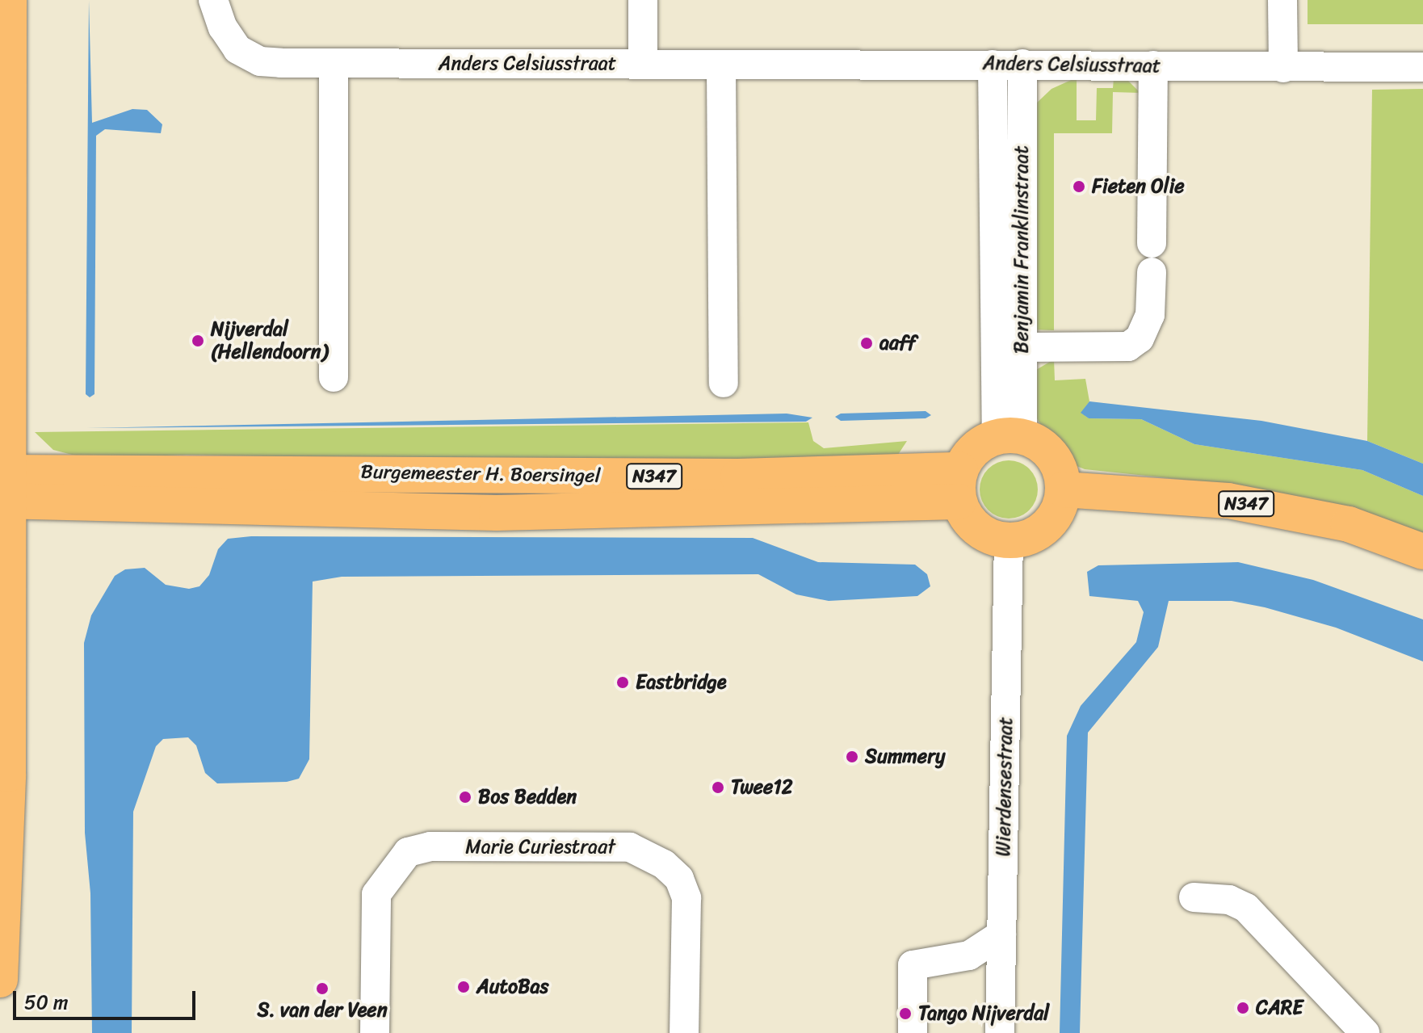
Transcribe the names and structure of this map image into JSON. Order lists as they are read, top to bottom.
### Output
{
  "streets": {
    "main road": ["Burgemeester H. Boersingel", "N347"],
    "street": [
      "Anders Celsiusstraat",
      "Benjamin Franklinstraat",
      "Wierdensestraat",
      "Marie Curiestraat"
    ]
  },
  "crossings": [
    ["Anders Celsiusstraat", "Benjamin Franklinstraat"],
    ["Benjamin Franklinstraat", "Burgemeester H. Boersingel"],
    ["Benjamin Franklinstraat", "N347"],
    ["Benjamin Franklinstraat", "Wierdensestraat"],
    ["Burgemeester H. Boersingel", "N347"],
    ["Burgemeester H. Boersingel", "Wierdensestraat"],
    ["N347", "Wierdensestraat"]
  ],
  "places": [
    "Fieten Olie",
    "Nijverdal (Hellendoorn)",
    "aaff",
    "Eastbridge",
    "Summery",
    "Twee12",
    "Bos Bedden",
    "AutoBas",
    "S. van der Veen",
    "CARE",
    "Tango Nijverdal"
  ],
  "scale_bar": "50 m"
}
